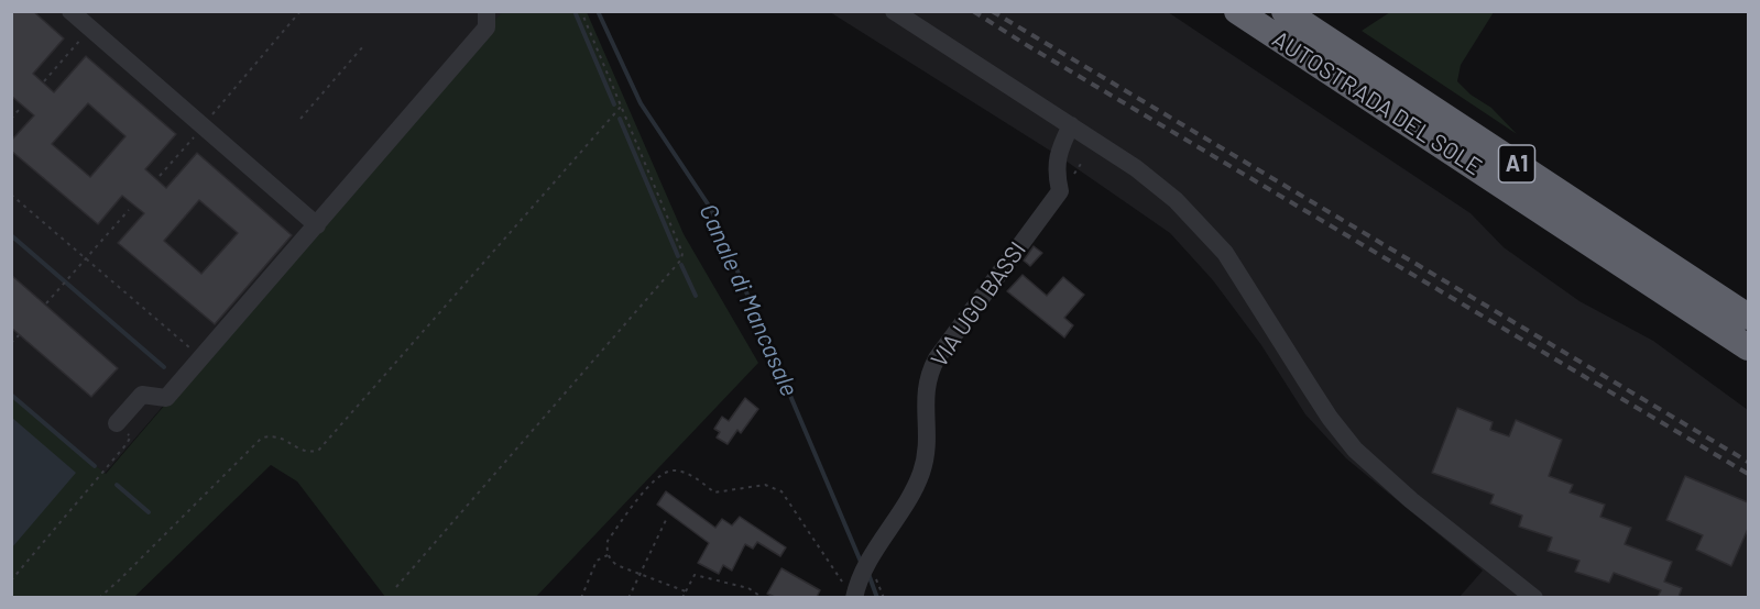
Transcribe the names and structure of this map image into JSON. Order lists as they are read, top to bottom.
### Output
{
  "streets": {
    "highway": ["AUTOSTRADA DEL SOLE", "A1"],
    "street": ["VIA UGO BASSI"]
  },
  "water": ["Canale di Mancasale"]
}
